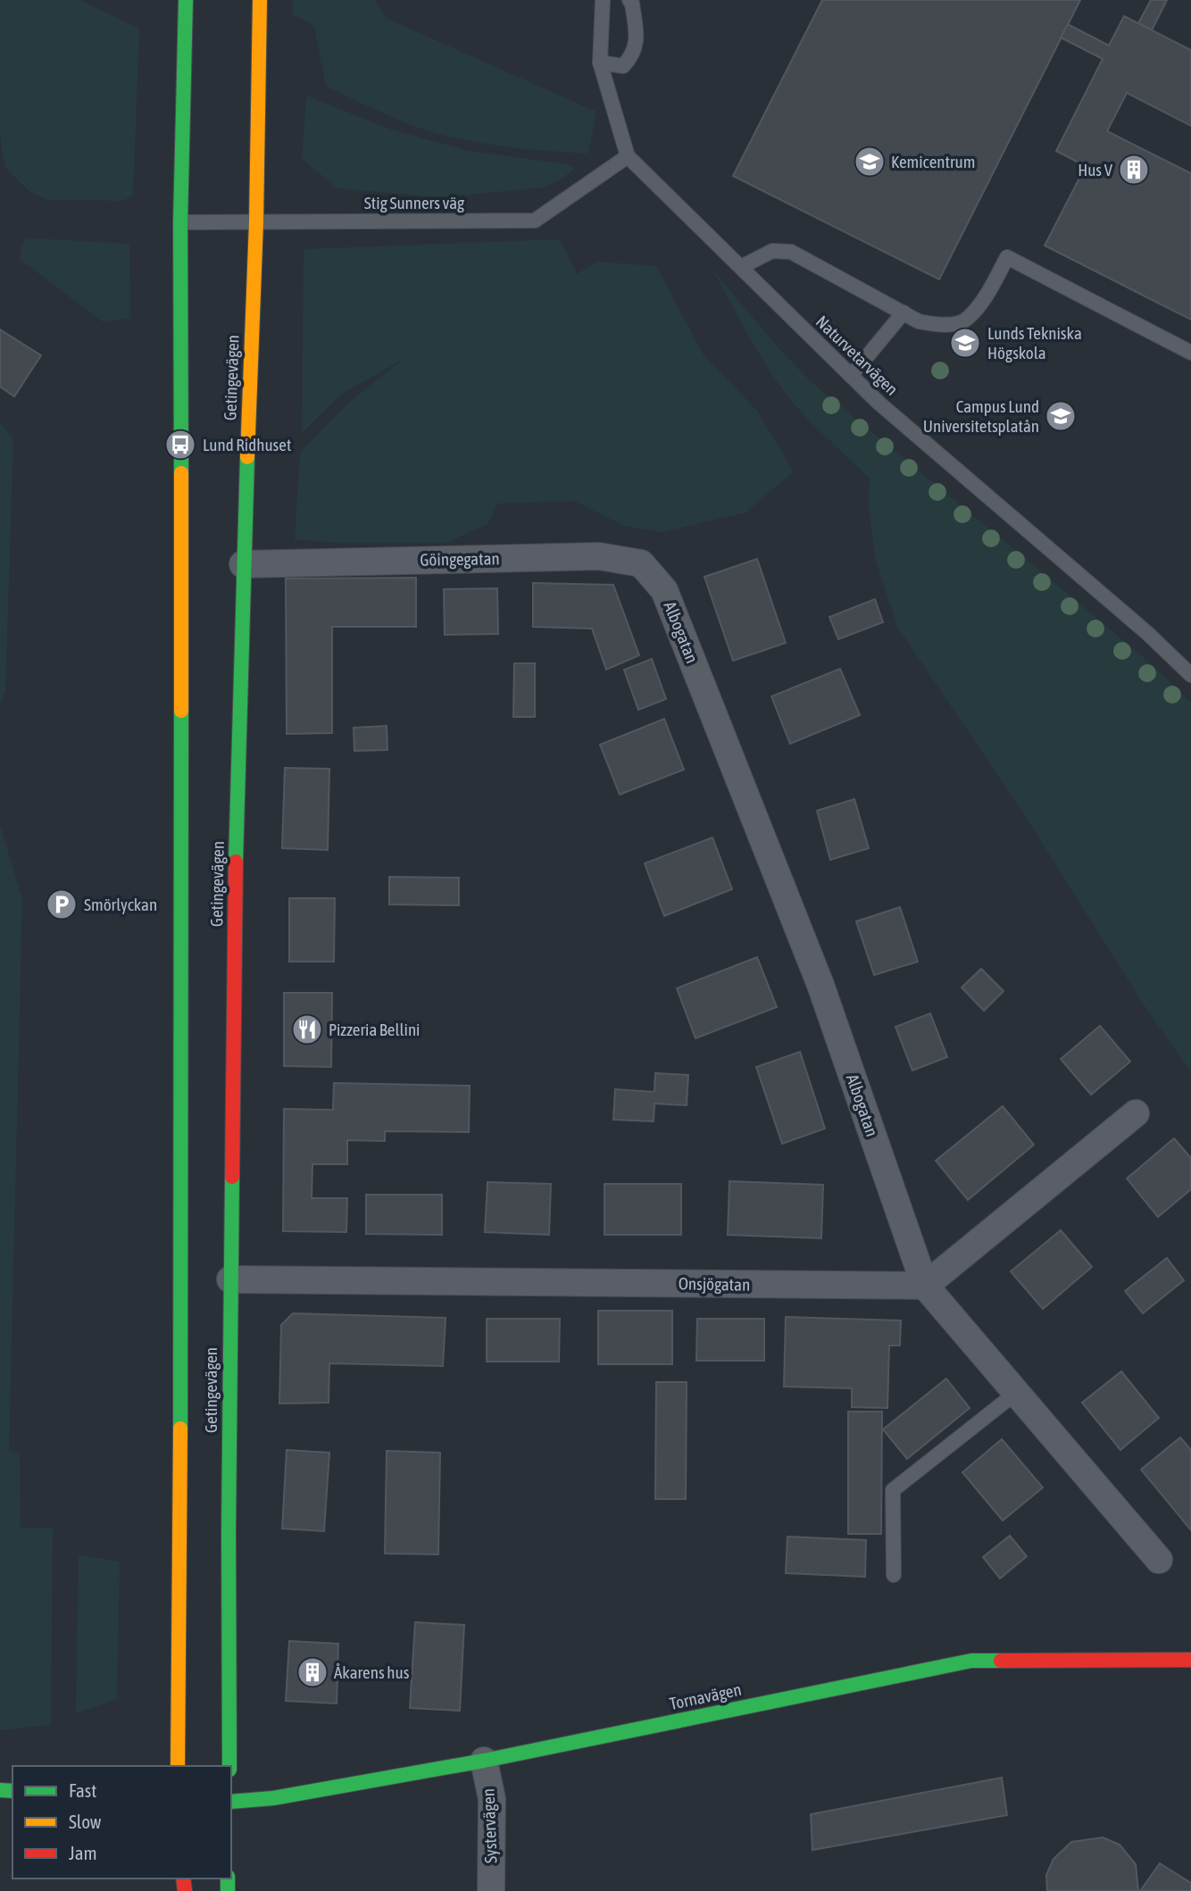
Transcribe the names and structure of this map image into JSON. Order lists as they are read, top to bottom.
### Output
{
  "streets": {
    "main road": ["Getingevägen", "Tornavägen"],
    "street": [
      "Göingegatan",
      "Albogatan",
      "Onsjögatan",
      "Systervägen"
    ],
    "lane": ["Stig Sunners väg", "Naturvetarvägen"]
  },
  "crossings": [
    ["Stig Sunners väg", "Naturvetarvägen"],
    ["Stig Sunners väg", "Getingevägen"],
    ["Getingevägen", "Göingegatan"],
    ["Getingevägen", "Onsjögatan"],
    ["Göingegatan", "Albogatan"],
    ["Albogatan", "Onsjögatan"],
    ["Tornavägen", "Systervägen"]
  ],
  "places": {
    "school or university": ["Kemicentrum", "Lunds Tekniska Högskola", "Campus Lund Universitetsplatån"],
    "building": ["Hus V", "Åkarens hus"],
    "bus stop": ["Lund Ridhuset"],
    "parking": ["Smörlyckan"],
    "restaurant": ["Pizzeria Bellini"]
  },
  "legend": ["Fast", "Slow", "Jam"]
}
